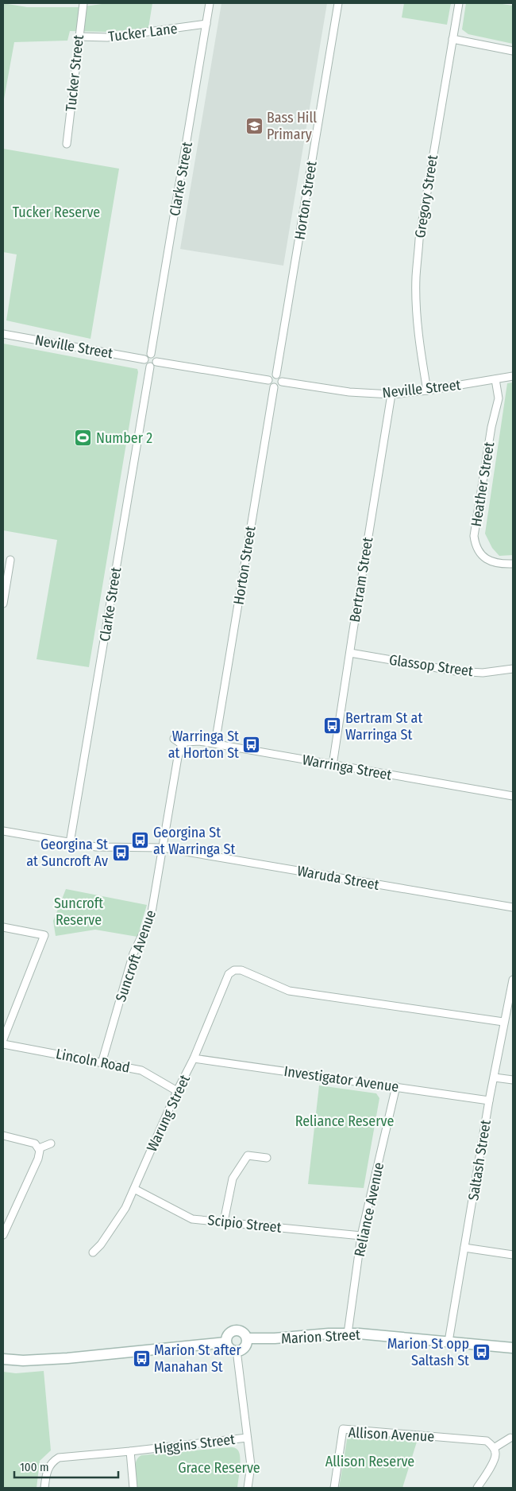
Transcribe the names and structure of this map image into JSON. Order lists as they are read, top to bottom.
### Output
{
  "streets": {
    "main road": ["Marion Street"],
    "street": [
      "Tucker Lane",
      "Tucker Street",
      "Clarke Street",
      "Gregory Street",
      "Horton Street",
      "Neville Street",
      "Heather Street",
      "Bertram Street",
      "Glassop Street",
      "Warringa Street",
      "Waruda Street",
      "Suncroft Avenue",
      "Lincoln Road",
      "Investigator Avenue",
      "Warung Street",
      "Saltash Street",
      "Reliance Avenue",
      "Scipio Street",
      "Allison Avenue",
      "Higgins Street"
    ]
  },
  "crossings": [
    ["Tucker Lane", "Tucker Street"],
    ["Tucker Lane", "Clarke Street"],
    ["Clarke Street", "Neville Street"],
    ["Clarke Street", "Waruda Street"],
    ["Gregory Street", "Neville Street"],
    ["Horton Street", "Neville Street"],
    ["Horton Street", "Warringa Street"],
    ["Neville Street", "Heather Street"],
    ["Neville Street", "Bertram Street"],
    ["Bertram Street", "Glassop Street"],
    ["Bertram Street", "Warringa Street"],
    ["Waruda Street", "Suncroft Avenue"],
    ["Suncroft Avenue", "Lincoln Road"],
    ["Lincoln Road", "Warung Street"],
    ["Investigator Avenue", "Warung Street"],
    ["Investigator Avenue", "Saltash Street"],
    ["Investigator Avenue", "Reliance Avenue"],
    ["Warung Street", "Scipio Street"],
    ["Saltash Street", "Marion Street"],
    ["Reliance Avenue", "Scipio Street"],
    ["Reliance Avenue", "Marion Street"]
  ],
  "parks": [
    "Tucker Reserve",
    "Suncroft Reserve",
    "Reliance Reserve",
    "Allison Reserve",
    "Grace Reserve"
  ],
  "places": {
    "school or university": ["Bass Hill Primary"],
    "sports": ["Number 2"],
    "bus stop": [
      "Bertram St at Warringa St",
      "Warringa St at Horton St",
      "Georgina St at Warringa St",
      "Georgina St at Suncroft Av",
      "Marion St opp Saltash St",
      "Marion St after Manahan St"
    ]
  },
  "scale_bar": "100 m"
}
